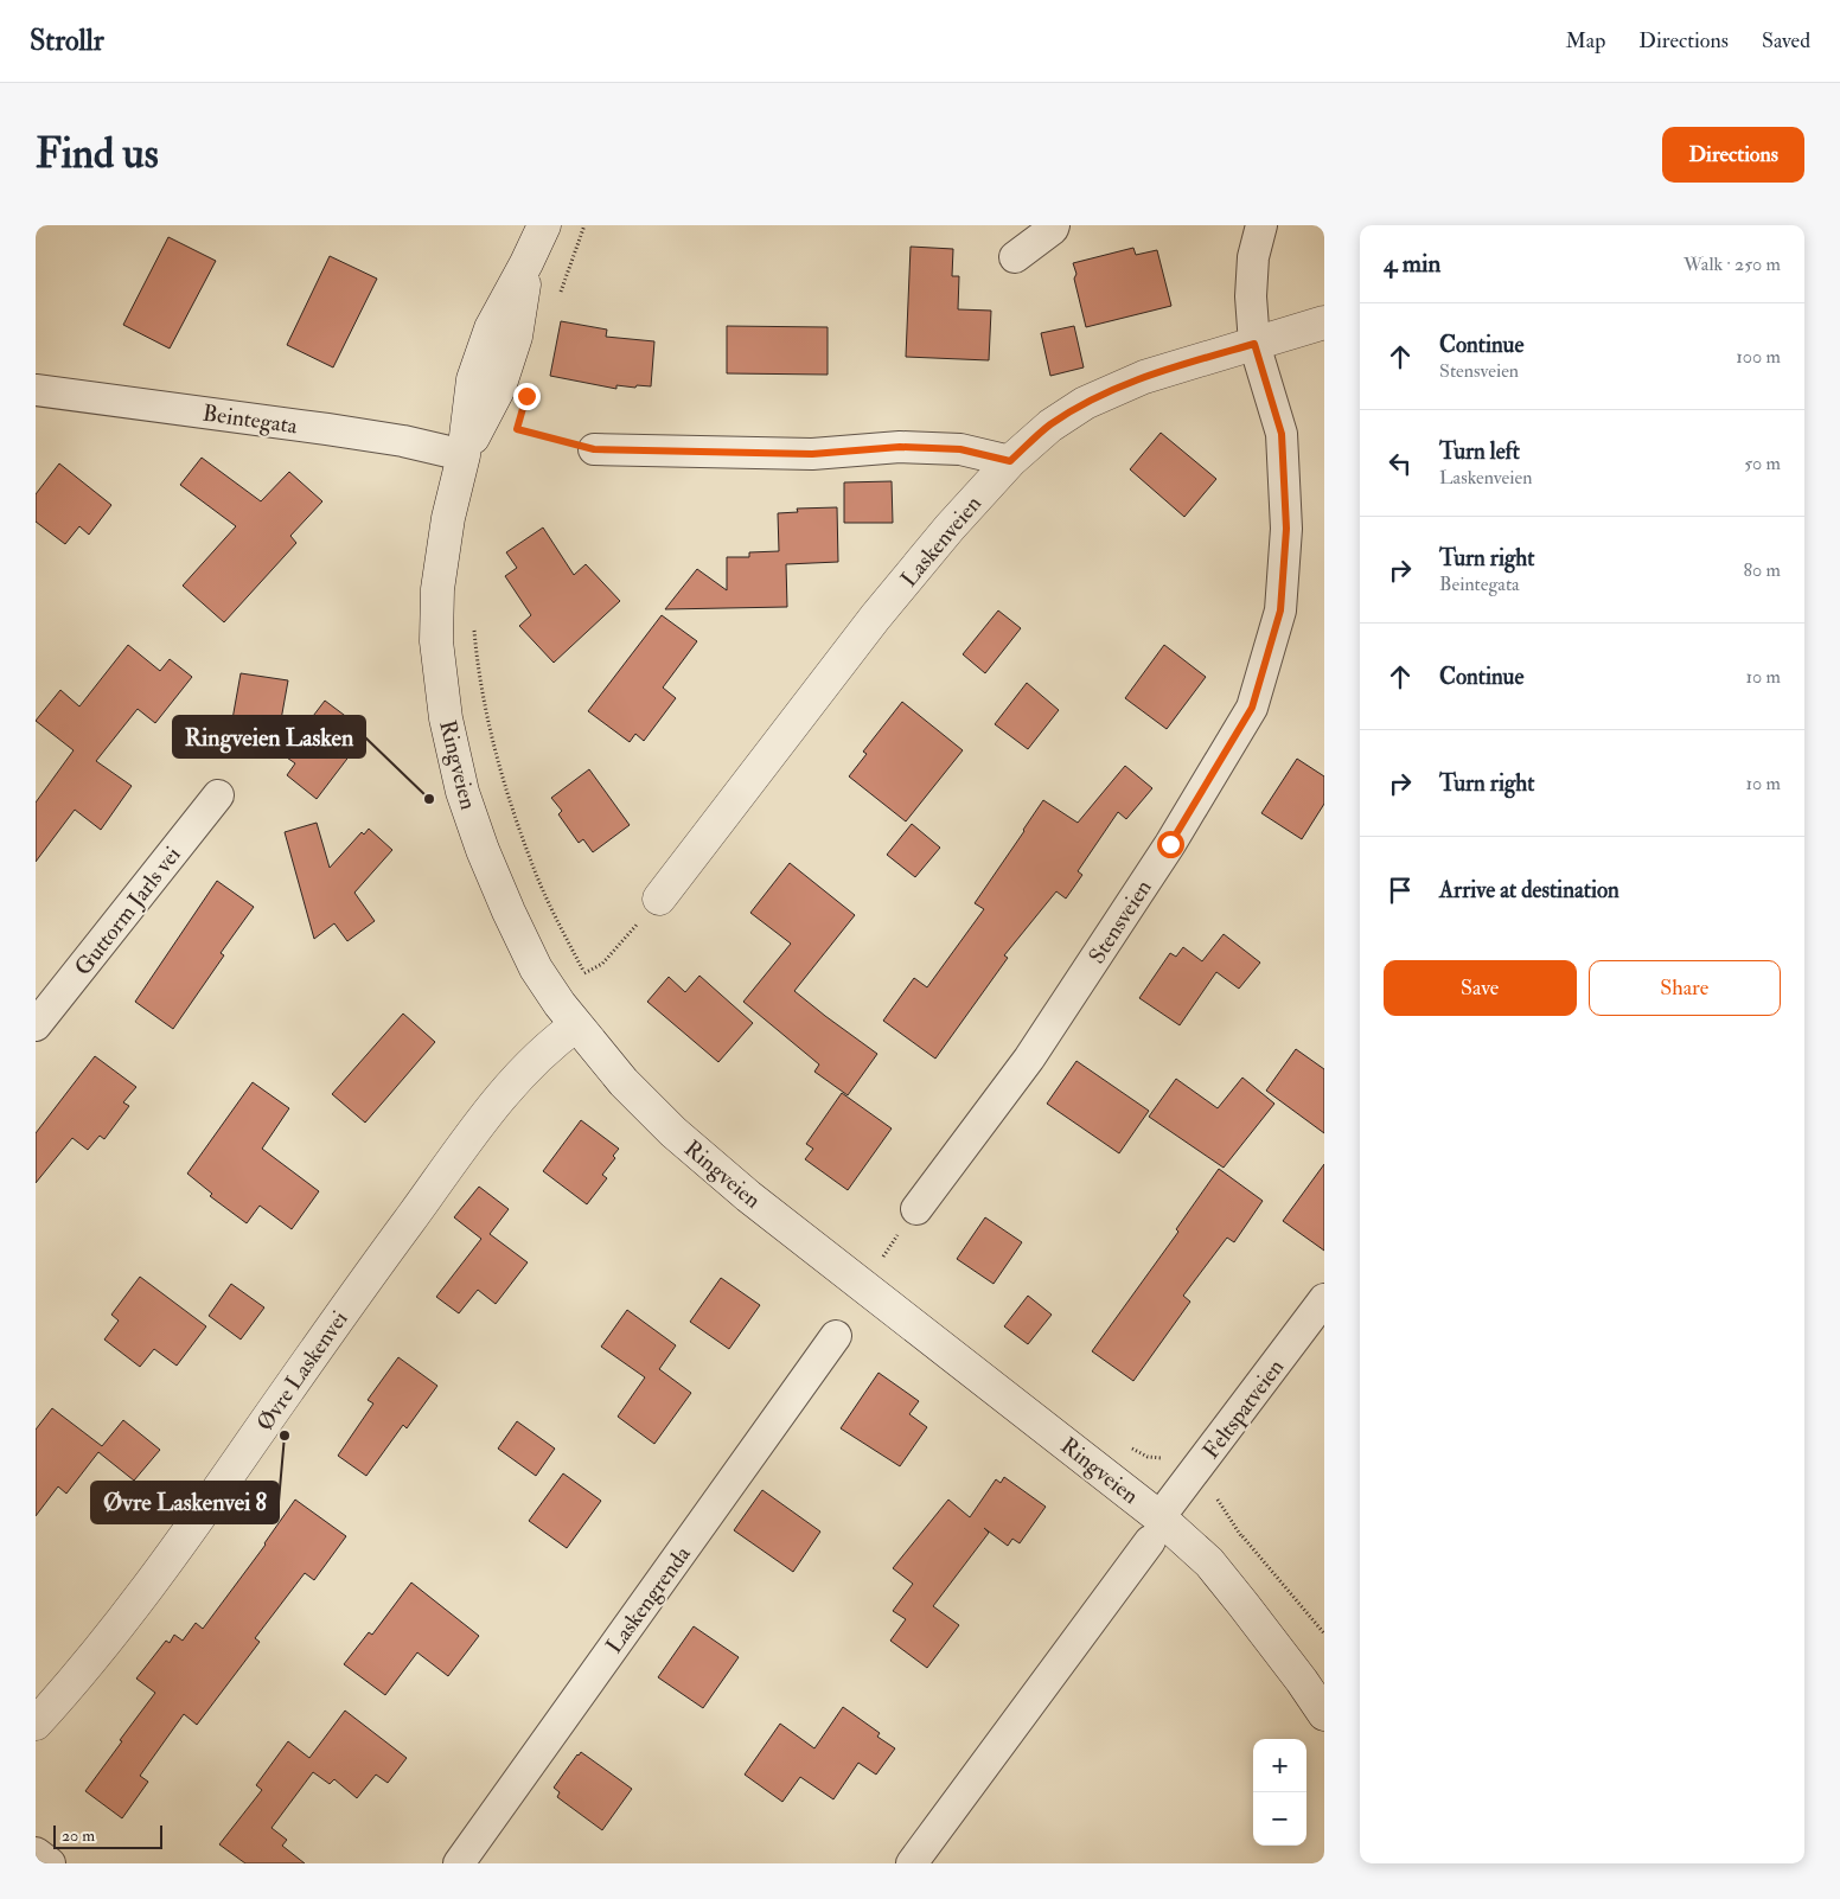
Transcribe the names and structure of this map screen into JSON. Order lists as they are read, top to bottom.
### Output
{
  "streets": {
    "main road": ["Laskenveien", "Ringveien", "Øvre Laskenvei"],
    "street": [
      "Beintegata",
      "Guttorm Jarls vei",
      "Stensveien",
      "Feltspatveien",
      "Laskengrenda"
    ]
  },
  "crossings": [
    ["Beintegata", "Ringveien"],
    ["Laskenveien", "Stensveien"],
    ["Ringveien", "Øvre Laskenvei"],
    ["Ringveien", "Feltspatveien"]
  ],
  "places": ["Ringveien Lasken", "Øvre Laskenvei 8"],
  "scale_bar": "20 m",
  "page": {
    "header": "Strollr",
    "nav": ["Map", "Directions", "Saved"],
    "buttons": [
      "Directions",
      ["Save", "Share"]
    ],
    "title": "Find us",
    "heading": ["4 min", "Walk · 250 m"],
    "list": [
      ["Continue", "Stensveien", "100 m"],
      ["Turn left", "Laskenveien", "50 m"],
      ["Turn right", "Beintegata", "80 m"],
      ["Continue", "10 m"],
      ["Turn right", "10 m"],
      "Arrive at destination"
    ],
    "map_buttons": ["+", "−"],
    "scale": "20 m"
  }
}
